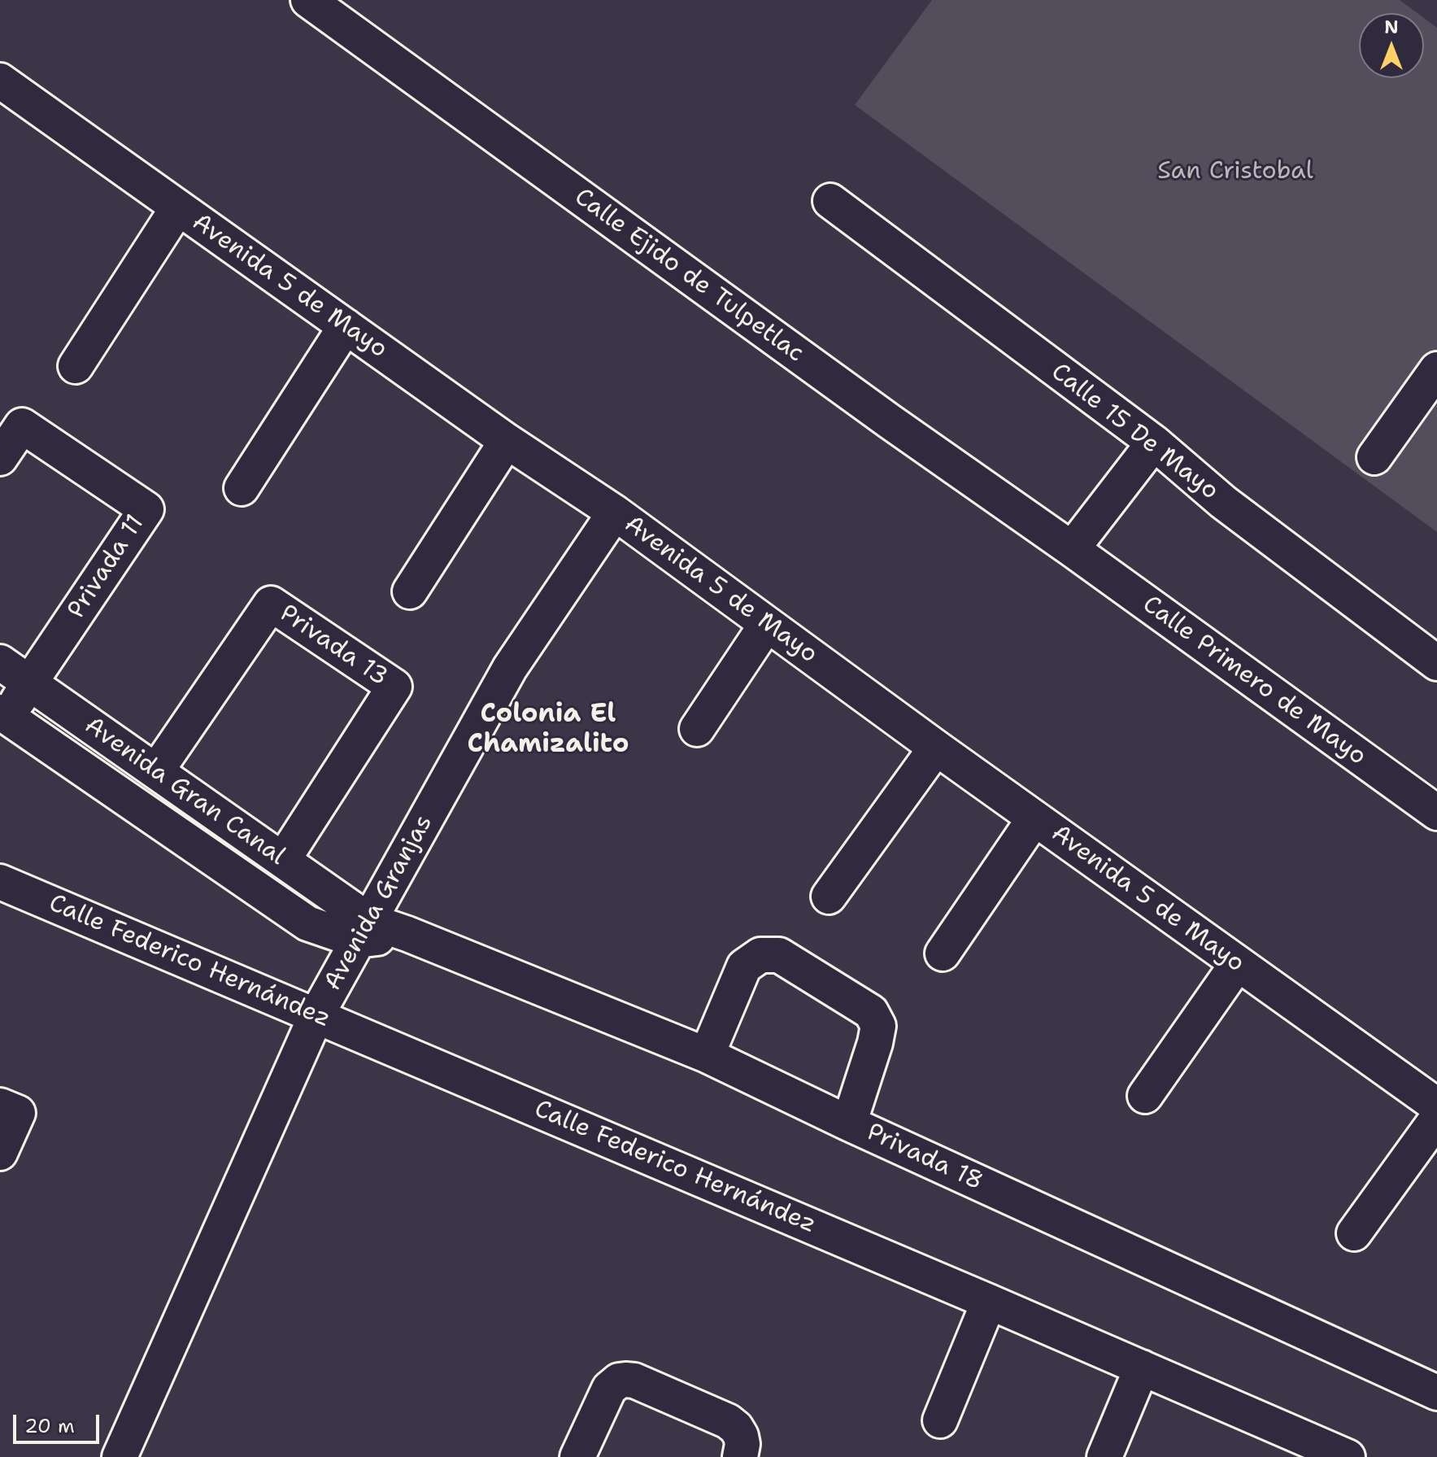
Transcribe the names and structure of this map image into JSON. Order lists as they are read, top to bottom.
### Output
{
  "streets": {
    "street": [
      "Calle Ejido de Tulpetlac",
      "Avenida 5 de Mayo",
      "Calle 15 De Mayo",
      "Privada 11",
      "Privada 13",
      "Calle Primero de Mayo",
      "Avenida Gran Canal",
      "Avenida Granjas",
      "Calle Federico Hernández",
      "Privada 18"
    ]
  },
  "crossings": [
    ["Calle Ejido de Tulpetlac", "Calle Primero de Mayo"],
    ["Avenida 5 de Mayo", "Avenida Granjas"],
    ["Privada 11", "Avenida Gran Canal"],
    ["Privada 13", "Avenida Gran Canal"],
    ["Avenida Gran Canal", "Avenida Granjas"],
    ["Avenida Gran Canal", "Privada 18"],
    ["Avenida Granjas", "Calle Federico Hernández"],
    ["Avenida Granjas", "Privada 18"]
  ],
  "districts": ["Colonia El Chamizalito"],
  "parks": ["San Cristobal"],
  "scale_bar": "20 m",
  "north": "top"
}
